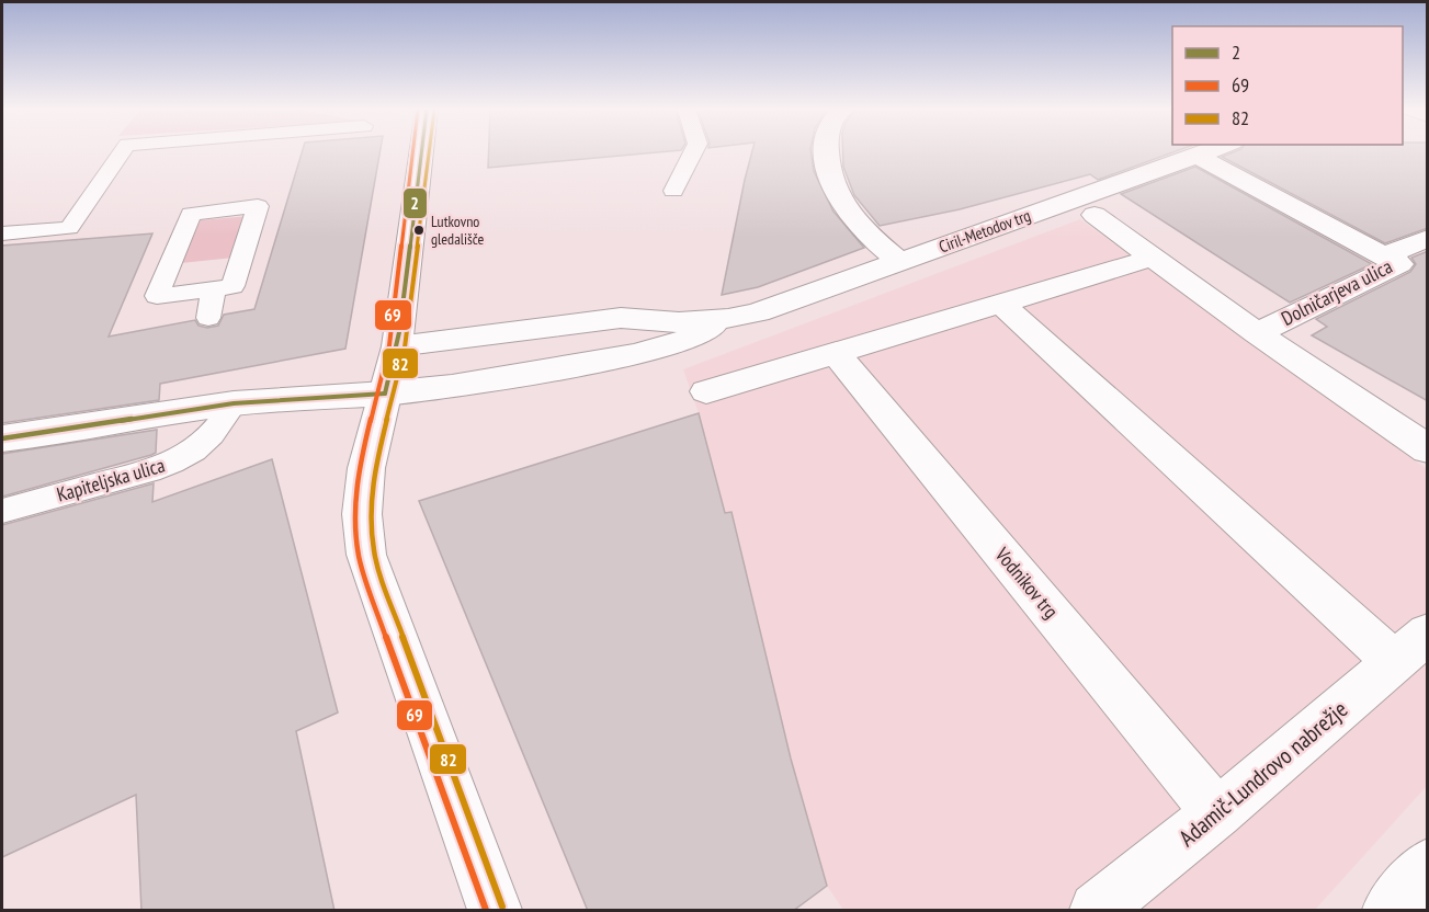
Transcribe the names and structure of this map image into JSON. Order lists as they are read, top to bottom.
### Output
{
  "streets": {
    "street": [
      "Ciril-Metodov trg",
      "Dolničarjeva ulica",
      "Vodnikov trg",
      "Adamič-Lundrovo nabrežje"
    ],
    "lane": ["Kapiteljska ulica"]
  },
  "crossings": [
    ["Ciril-Metodov trg", "Kapiteljska ulica"],
    ["Vodnikov trg", "Adamič-Lundrovo nabrežje"]
  ],
  "places": ["Lutkovno gledališče"],
  "lines": ["transit line 2", "transit line 69", "transit line 82"],
  "legend": ["2", "69", "82"]
}
